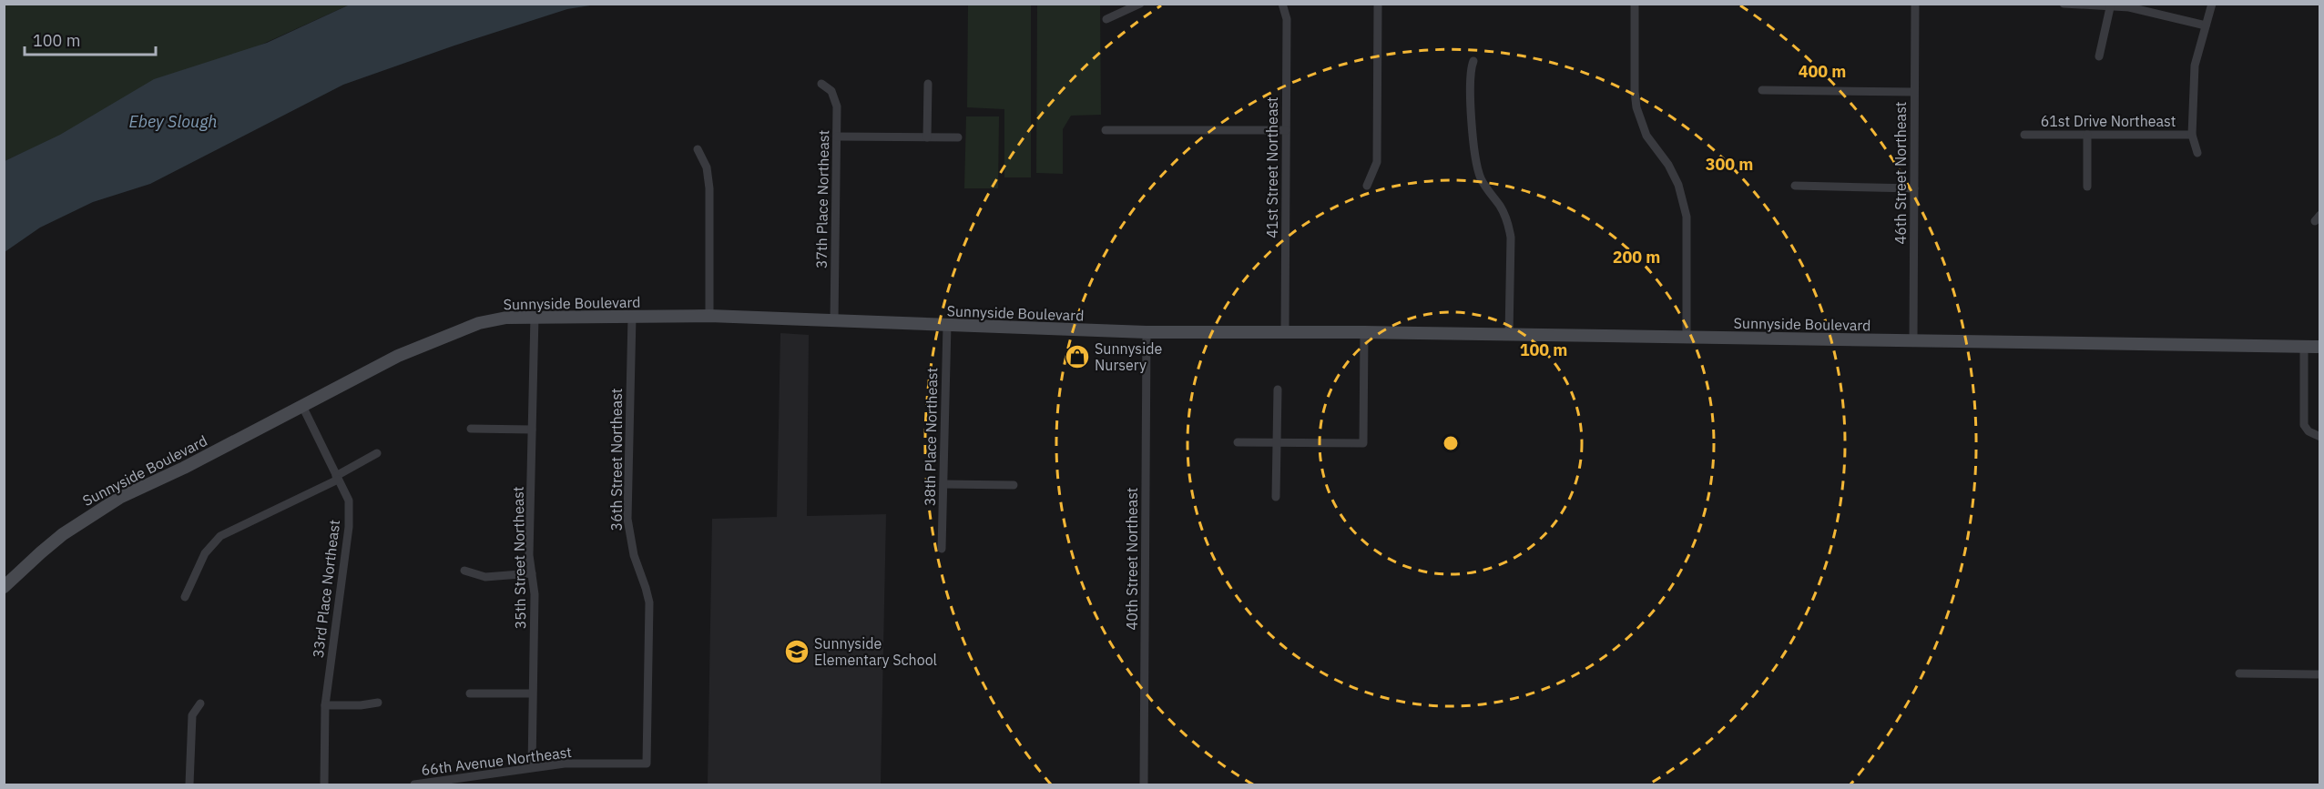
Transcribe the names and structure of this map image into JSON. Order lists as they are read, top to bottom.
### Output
{
  "streets": {
    "street": [
      "61st Drive Northeast",
      "41st Street Northeast",
      "46th Street Northeast",
      "37th Place Northeast",
      "Sunnyside Boulevard",
      "38th Place Northeast",
      "36th Street Northeast",
      "35th Street Northeast",
      "40th Street Northeast",
      "33rd Place Northeast",
      "66th Avenue Northeast"
    ]
  },
  "crossings": [
    ["41st Street Northeast", "Sunnyside Boulevard"],
    ["46th Street Northeast", "Sunnyside Boulevard"],
    ["37th Place Northeast", "Sunnyside Boulevard"],
    ["Sunnyside Boulevard", "38th Place Northeast"],
    ["Sunnyside Boulevard", "36th Street Northeast"],
    ["Sunnyside Boulevard", "35th Street Northeast"],
    ["Sunnyside Boulevard", "40th Street Northeast"],
    ["Sunnyside Boulevard", "33rd Place Northeast"],
    ["36th Street Northeast", "66th Avenue Northeast"],
    ["35th Street Northeast", "66th Avenue Northeast"]
  ],
  "water": ["Ebey Slough"],
  "places": {
    "shop": ["Sunnyside Nursery"],
    "school or university": ["Sunnyside Elementary School"]
  },
  "scale_bar": "100 m",
  "rings": [
    "400 m",
    "300 m",
    "200 m",
    "100 m"
  ]
}
